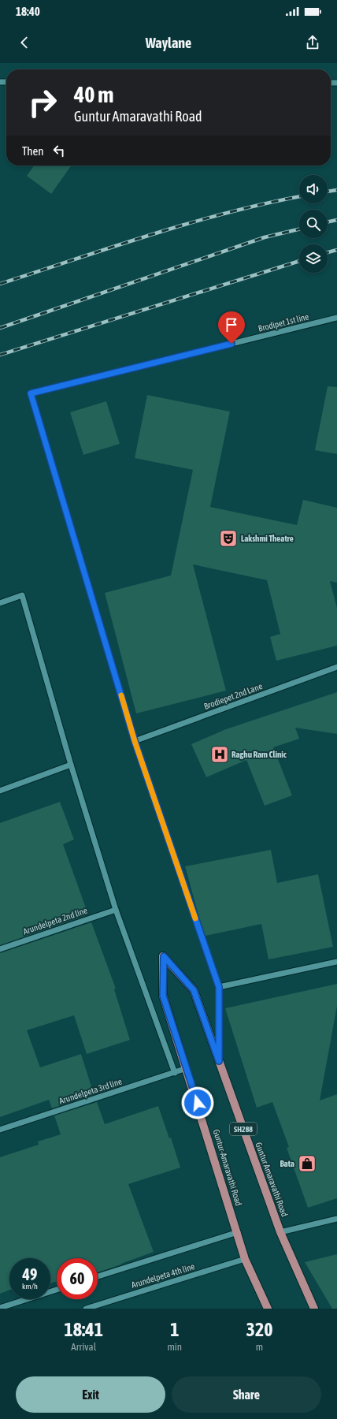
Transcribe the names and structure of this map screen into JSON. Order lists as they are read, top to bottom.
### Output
{
  "streets": {
    "main road": ["SH288", "Guntur-Amaravathi Road", "Guntur Amaravathi Road"],
    "street": [
      "Brodipet 1st line",
      "Brodiepet 2nd Lane",
      "Arundelpeta 2nd line",
      "Arundelpeta 3rd line",
      "Arundelpeta 4th line"
    ]
  },
  "crossings": [
    ["Brodipet 1st line", "Brodiepet 2nd Lane"],
    ["Brodipet 1st line", "Guntur Amaravathi Road"],
    ["Arundelpeta 3rd line", "Guntur-Amaravathi Road"],
    ["Guntur-Amaravathi Road", "Guntur Amaravathi Road"],
    ["Guntur-Amaravathi Road", "Arundelpeta 4th line"]
  ],
  "places": {
    "theatre": ["Lakshmi Theatre"],
    "hospital": ["Raghu Ram Clinic"],
    "shop": ["Bata"]
  },
  "page": {
    "status": "18:40",
    "header": "Waylane",
    "turn": ["40 m", "Guntur Amaravathi Road"],
    "then": "Then",
    "speed": "49 km/h",
    "limit": "60",
    "eta": [
      "18:41",
      "Arrival",
      "1",
      "min",
      "320",
      "m"
    ],
    "buttons": ["Exit", "Share"]
  }
}
